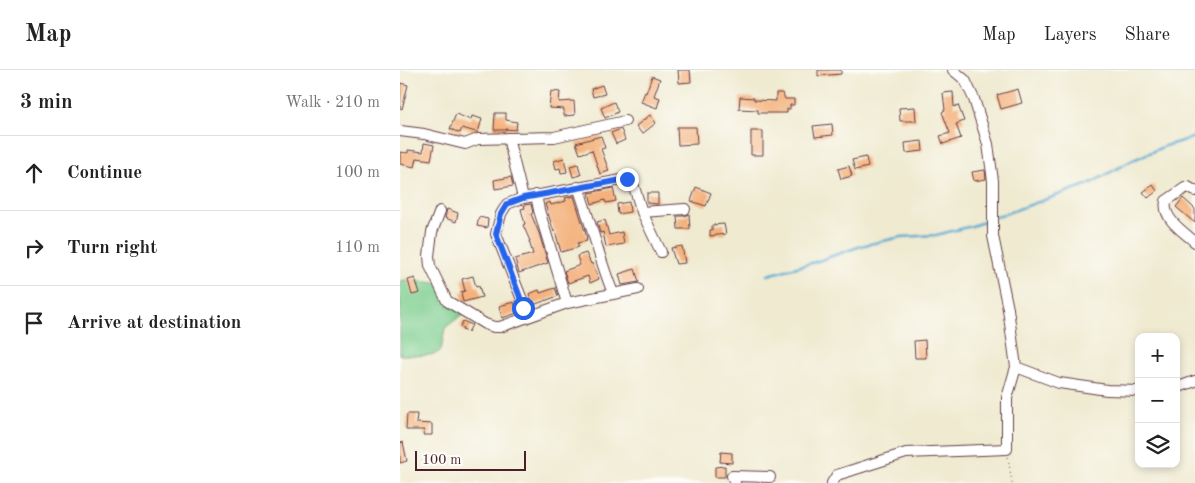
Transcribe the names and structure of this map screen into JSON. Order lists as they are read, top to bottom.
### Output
{
  "scale_bar": "100 m",
  "page": {
    "header": "Map",
    "nav": ["Map", "Layers", "Share"],
    "heading": ["3 min", "Walk · 210 m"],
    "list": [
      ["Continue", "100 m"],
      ["Turn right", "110 m"],
      "Arrive at destination"
    ],
    "map_buttons": ["+", "−"],
    "scale": "100 m"
  }
}
